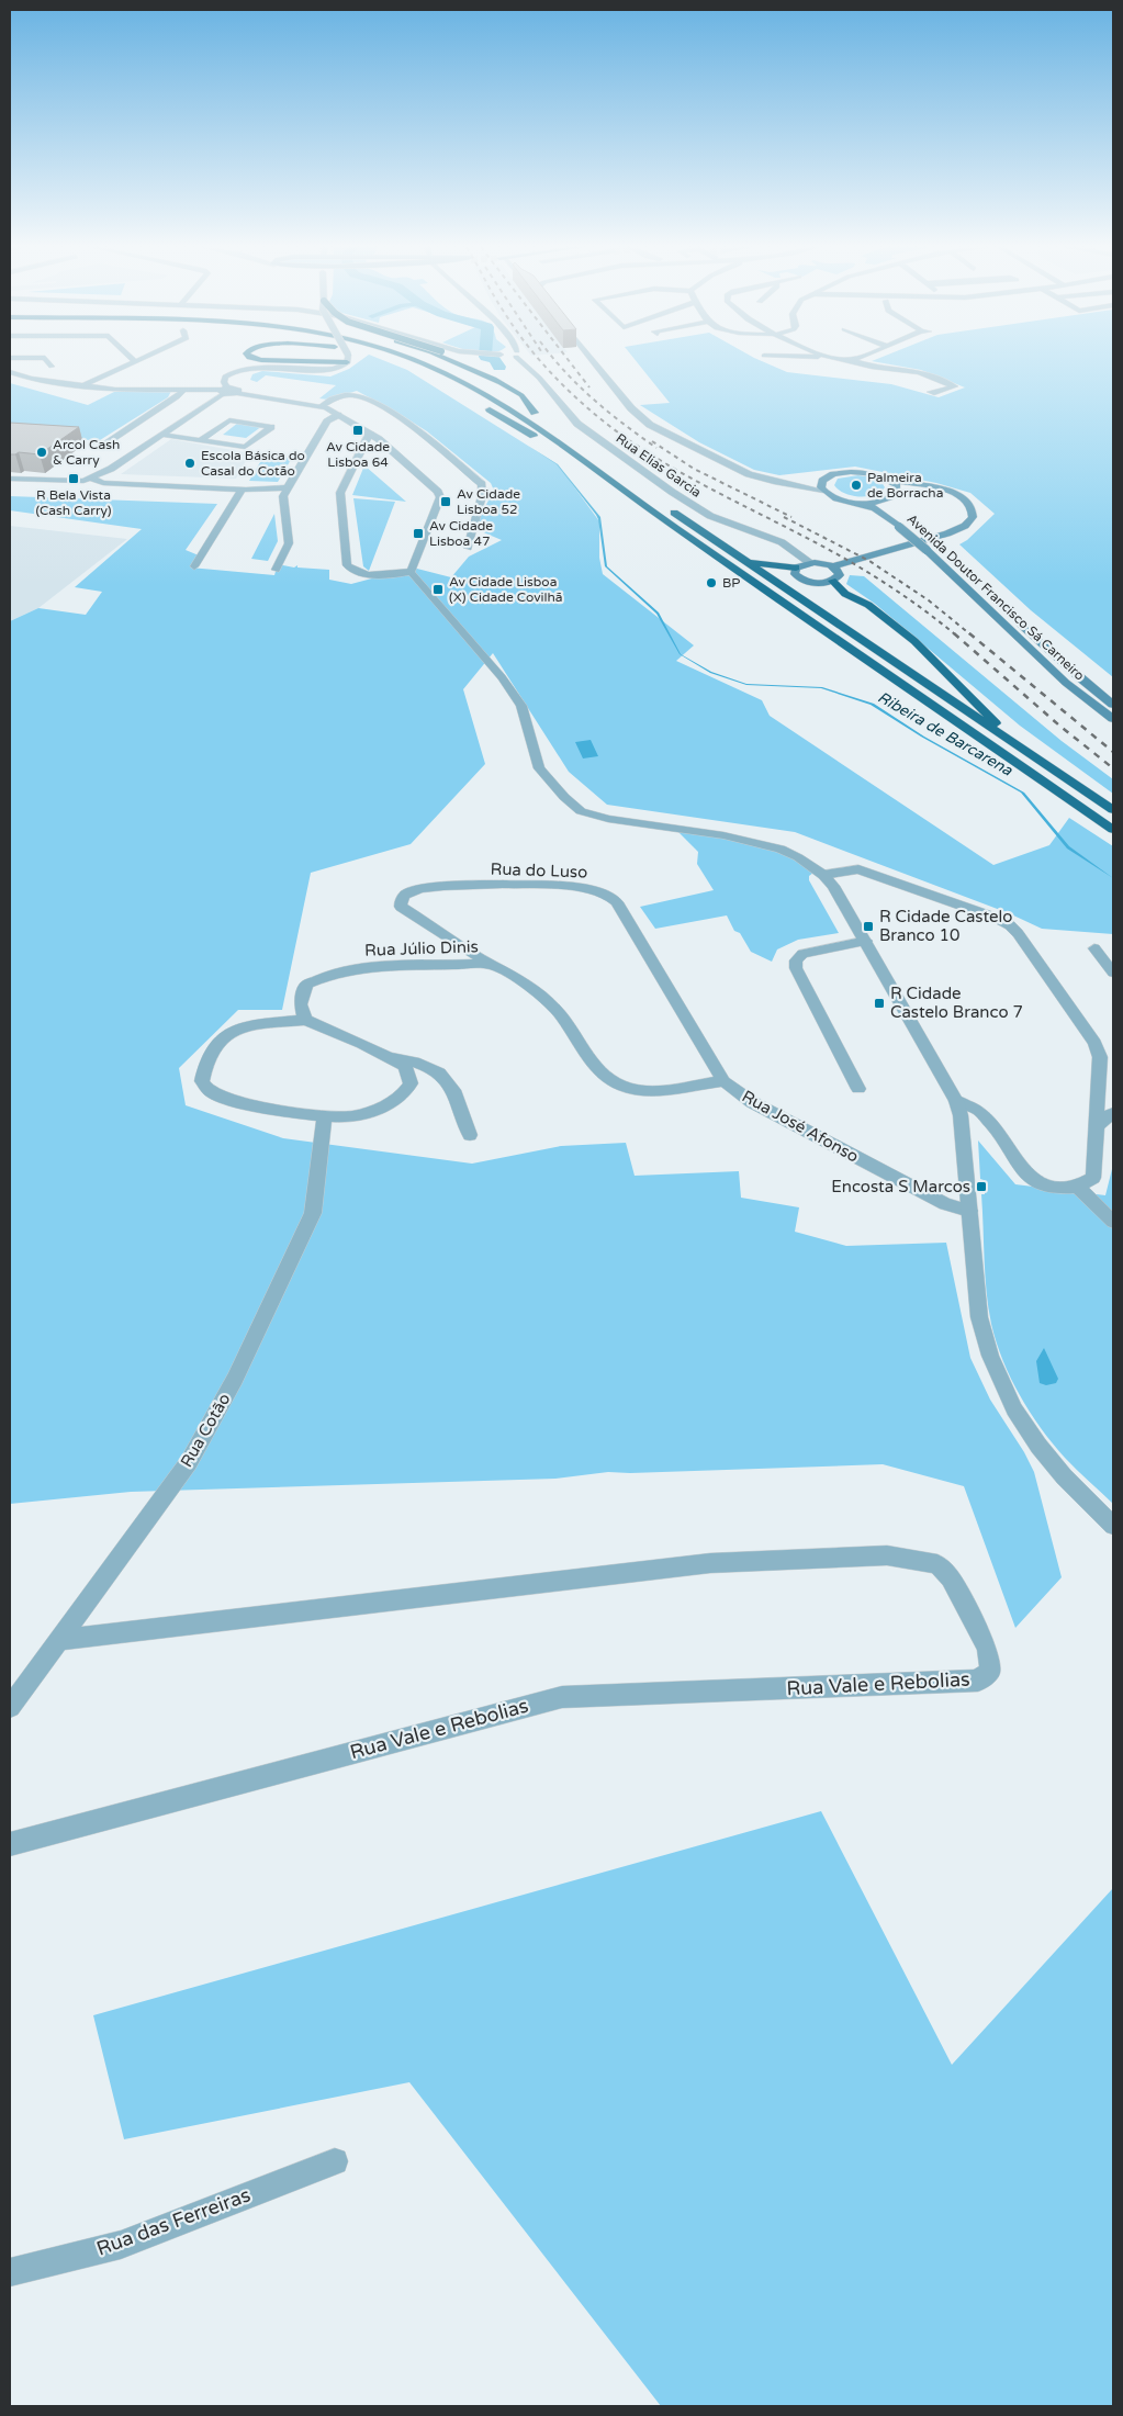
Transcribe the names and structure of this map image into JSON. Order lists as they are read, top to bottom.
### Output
{
  "streets": {
    "main road": ["Avenida Doutor Francisco Sá Carneiro"],
    "street": [
      "Rua Elias Garcia",
      "Rua do Luso",
      "Rua Júlio Dinis",
      "Rua José Afonso",
      "Rua Cotão",
      "Rua Vale e Rebolias",
      "Rua das Ferreiras"
    ]
  },
  "crossings": [
    ["Rua do Luso", "Rua Júlio Dinis"],
    ["Rua do Luso", "Rua José Afonso"],
    ["Rua Júlio Dinis", "Rua José Afonso"],
    ["Rua Cotão", "Rua Vale e Rebolias"]
  ],
  "water": ["Ribeira de Barcarena"],
  "places": {
    "transit": [
      "Av Cidade Lisboa 64",
      "R Bela Vista (Cash Carry)",
      "Av Cidade Lisboa 52",
      "Av Cidade Lisboa 47",
      "Av Cidade Lisboa (X) Cidade Covilhã",
      "R Cidade Castelo Branco 10",
      "R Cidade Castelo Branco 7",
      "Encosta S Marcos"
    ],
    "other": [
      "Arcol Cash & Carry",
      "Escola Básica do Casal do Cotão",
      "Palmeira de Borracha",
      "BP"
    ]
  }
}
